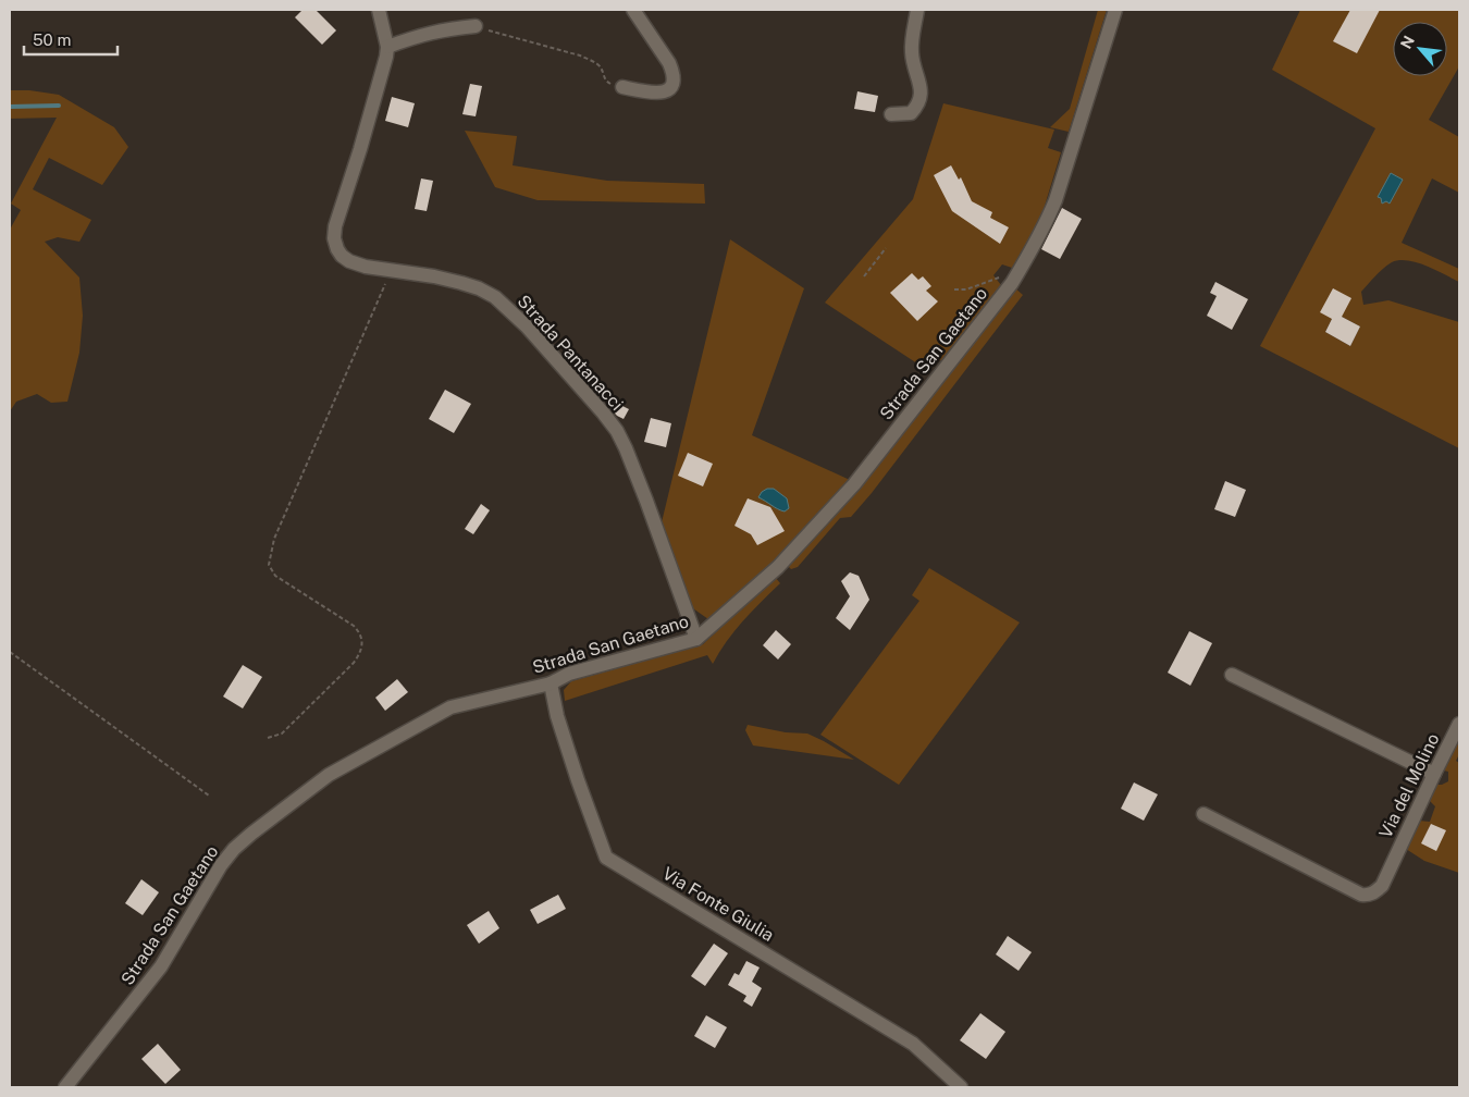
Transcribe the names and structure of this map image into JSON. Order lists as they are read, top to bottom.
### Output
{
  "streets": {
    "street": [
      "Strada Pantanacci",
      "Strada San Gaetano",
      "Via del Molino",
      "Via Fonte Giulia"
    ]
  },
  "crossings": [
    ["Strada Pantanacci", "Strada San Gaetano"],
    ["Strada San Gaetano", "Via Fonte Giulia"]
  ],
  "scale_bar": "50 m",
  "north": "top left"
}
